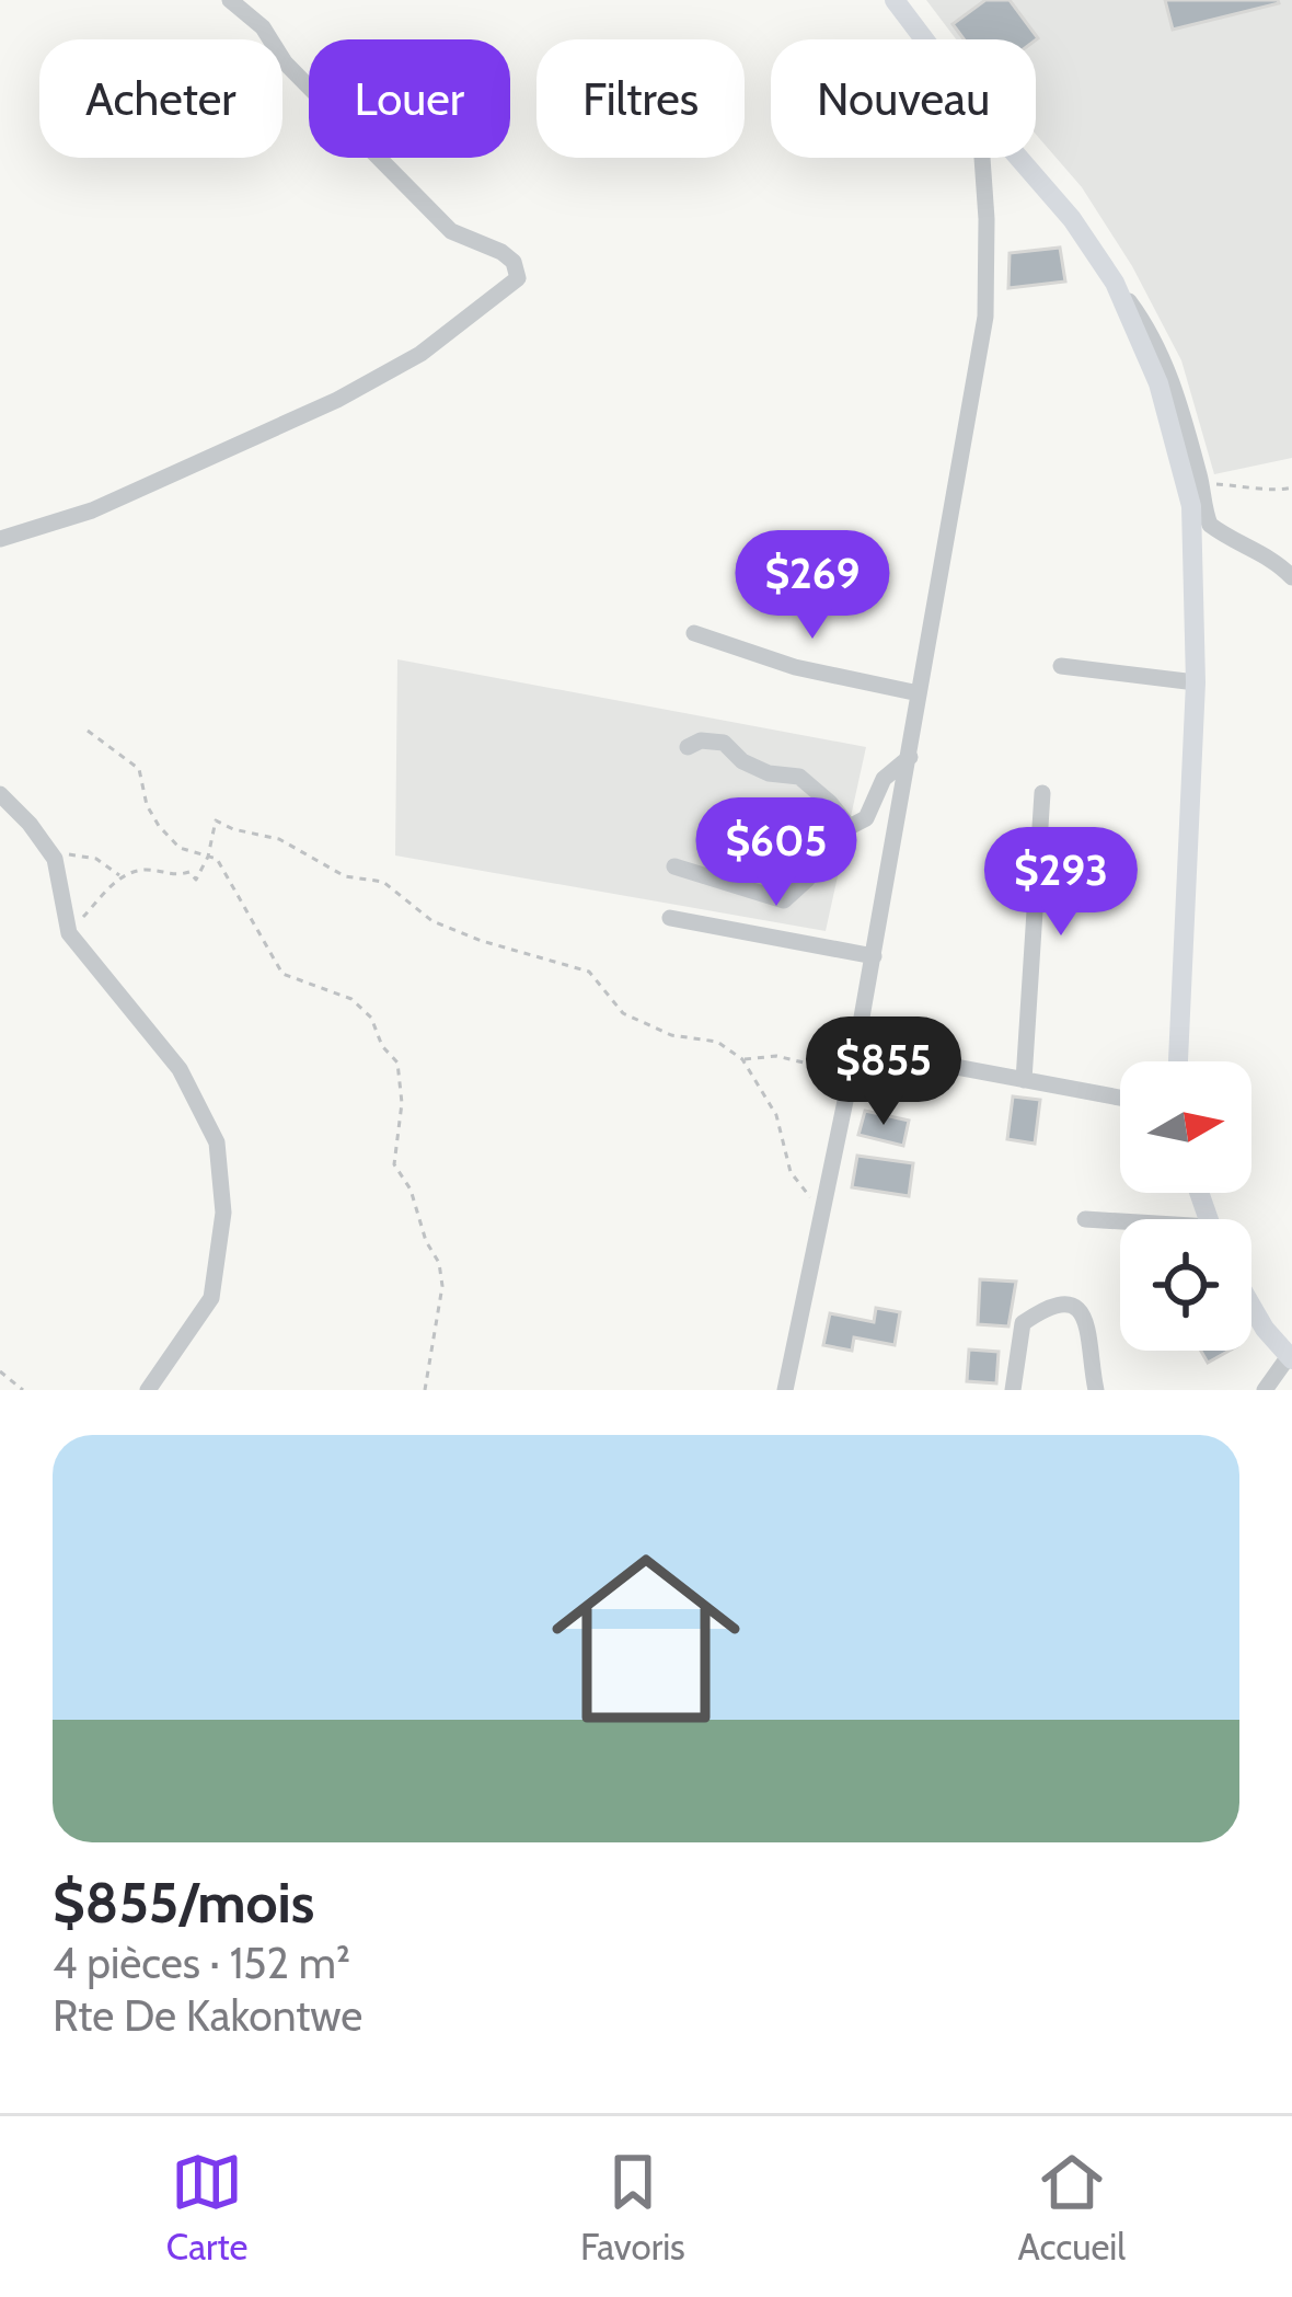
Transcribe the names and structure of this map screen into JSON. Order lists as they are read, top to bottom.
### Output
{
  "north": "right",
  "page": {
    "chip": [
      "Acheter",
      "Louer",
      "Filtres",
      "Nouveau"
    ],
    "price": [
      "$269",
      "$605",
      "$293",
      "$855"
    ],
    "list": [
      {
        "name": "$855/mois",
        "note": "4 pièces · 152 m² · Rte De Kakontwe"
      }
    ],
    "tabs": ["Carte", "Favoris", "Accueil"]
  }
}
